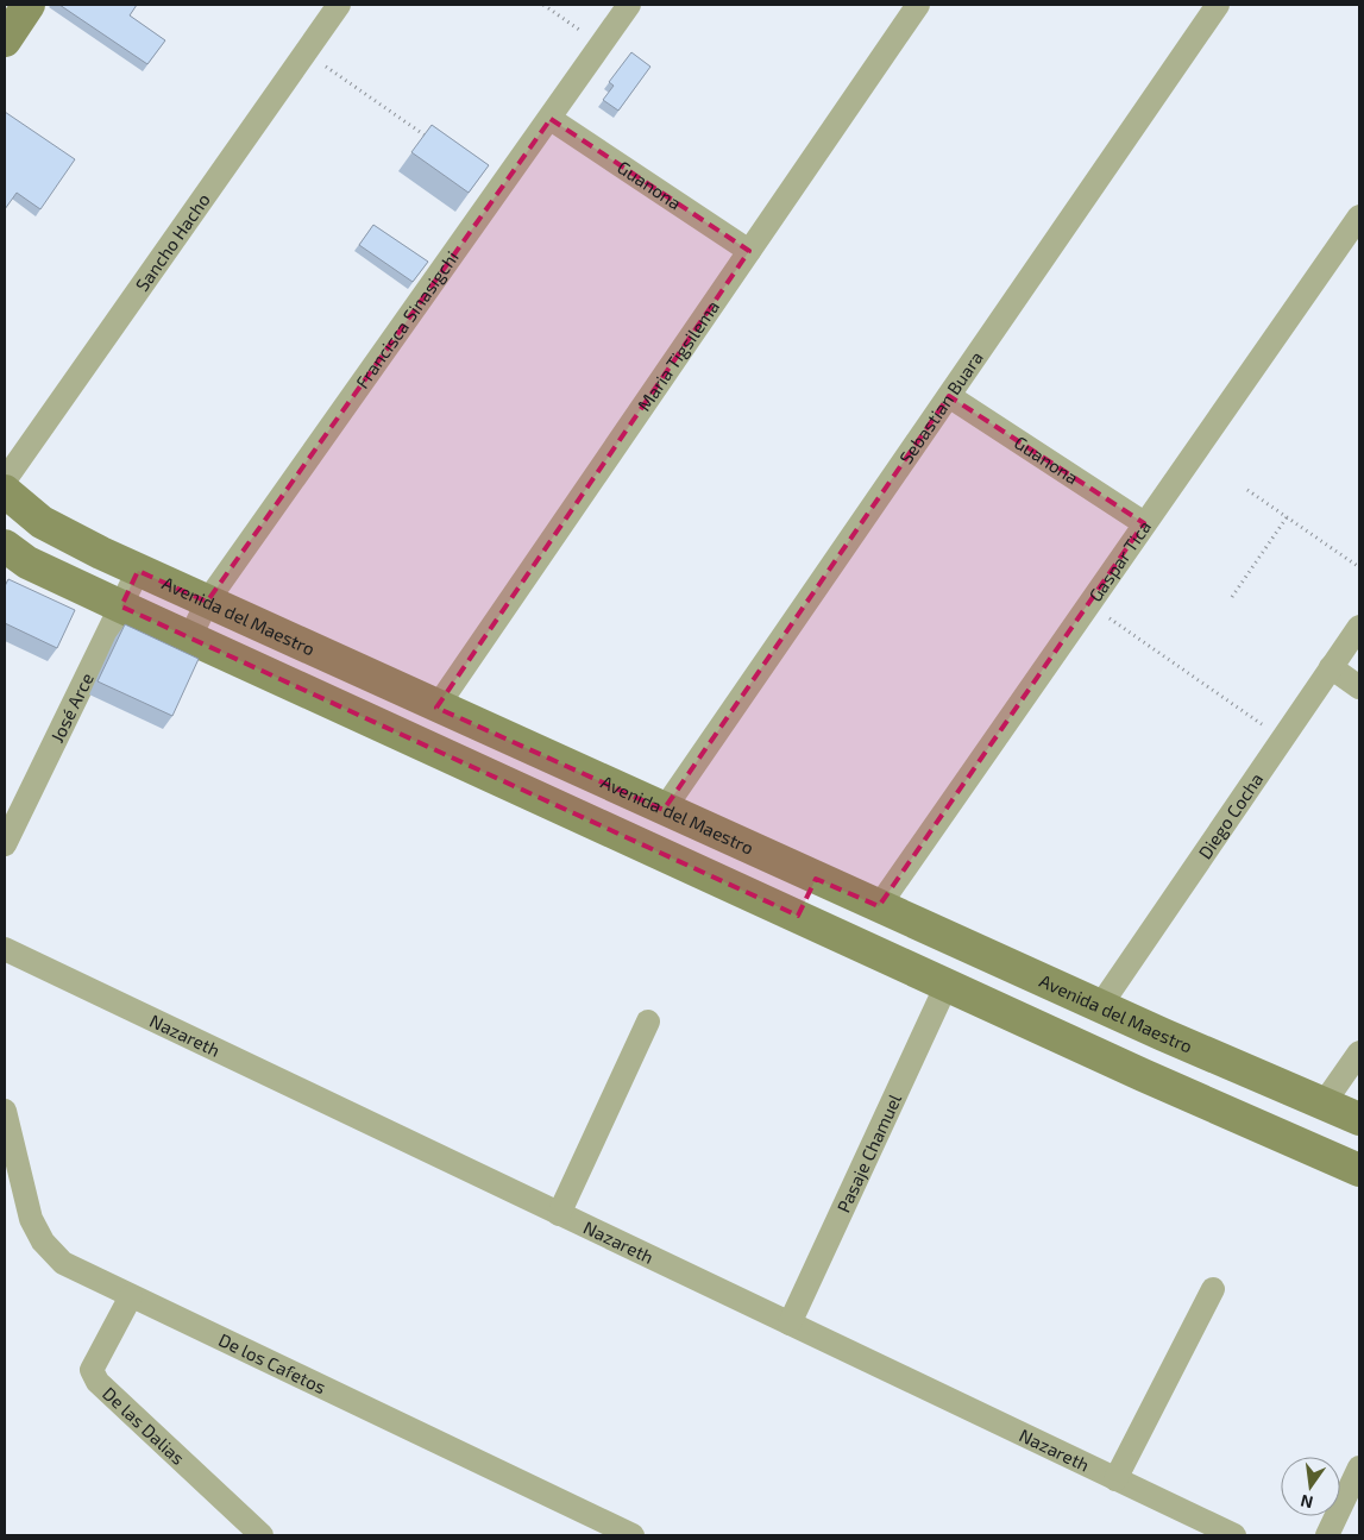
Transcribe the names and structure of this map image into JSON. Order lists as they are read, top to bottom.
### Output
{
  "streets": {
    "main road": ["Avenida del Maestro"],
    "street": [
      "Guanona",
      "Sancho Hacho",
      "Francisca Sinasigchi",
      "Maria Tigsilema",
      "Sebastian Buara",
      "Gaspar Tica",
      "José Arce",
      "Diego Cocha",
      "Nazareth",
      "Pasaje Chamuel",
      "De los Cafetos",
      "De las Dalias"
    ]
  },
  "crossings": [
    ["Guanona", "Francisca Sinasigchi"],
    ["Guanona", "Maria Tigsilema"],
    ["Guanona", "Sebastian Buara"],
    ["Guanona", "Gaspar Tica"],
    ["Francisca Sinasigchi", "Avenida del Maestro"],
    ["Maria Tigsilema", "Avenida del Maestro"],
    ["Sebastian Buara", "Avenida del Maestro"],
    ["Gaspar Tica", "Avenida del Maestro"],
    ["Avenida del Maestro", "José Arce"],
    ["Avenida del Maestro", "Diego Cocha"],
    ["Nazareth", "Pasaje Chamuel"],
    ["De los Cafetos", "De las Dalias"]
  ],
  "north": "bottom"
}
